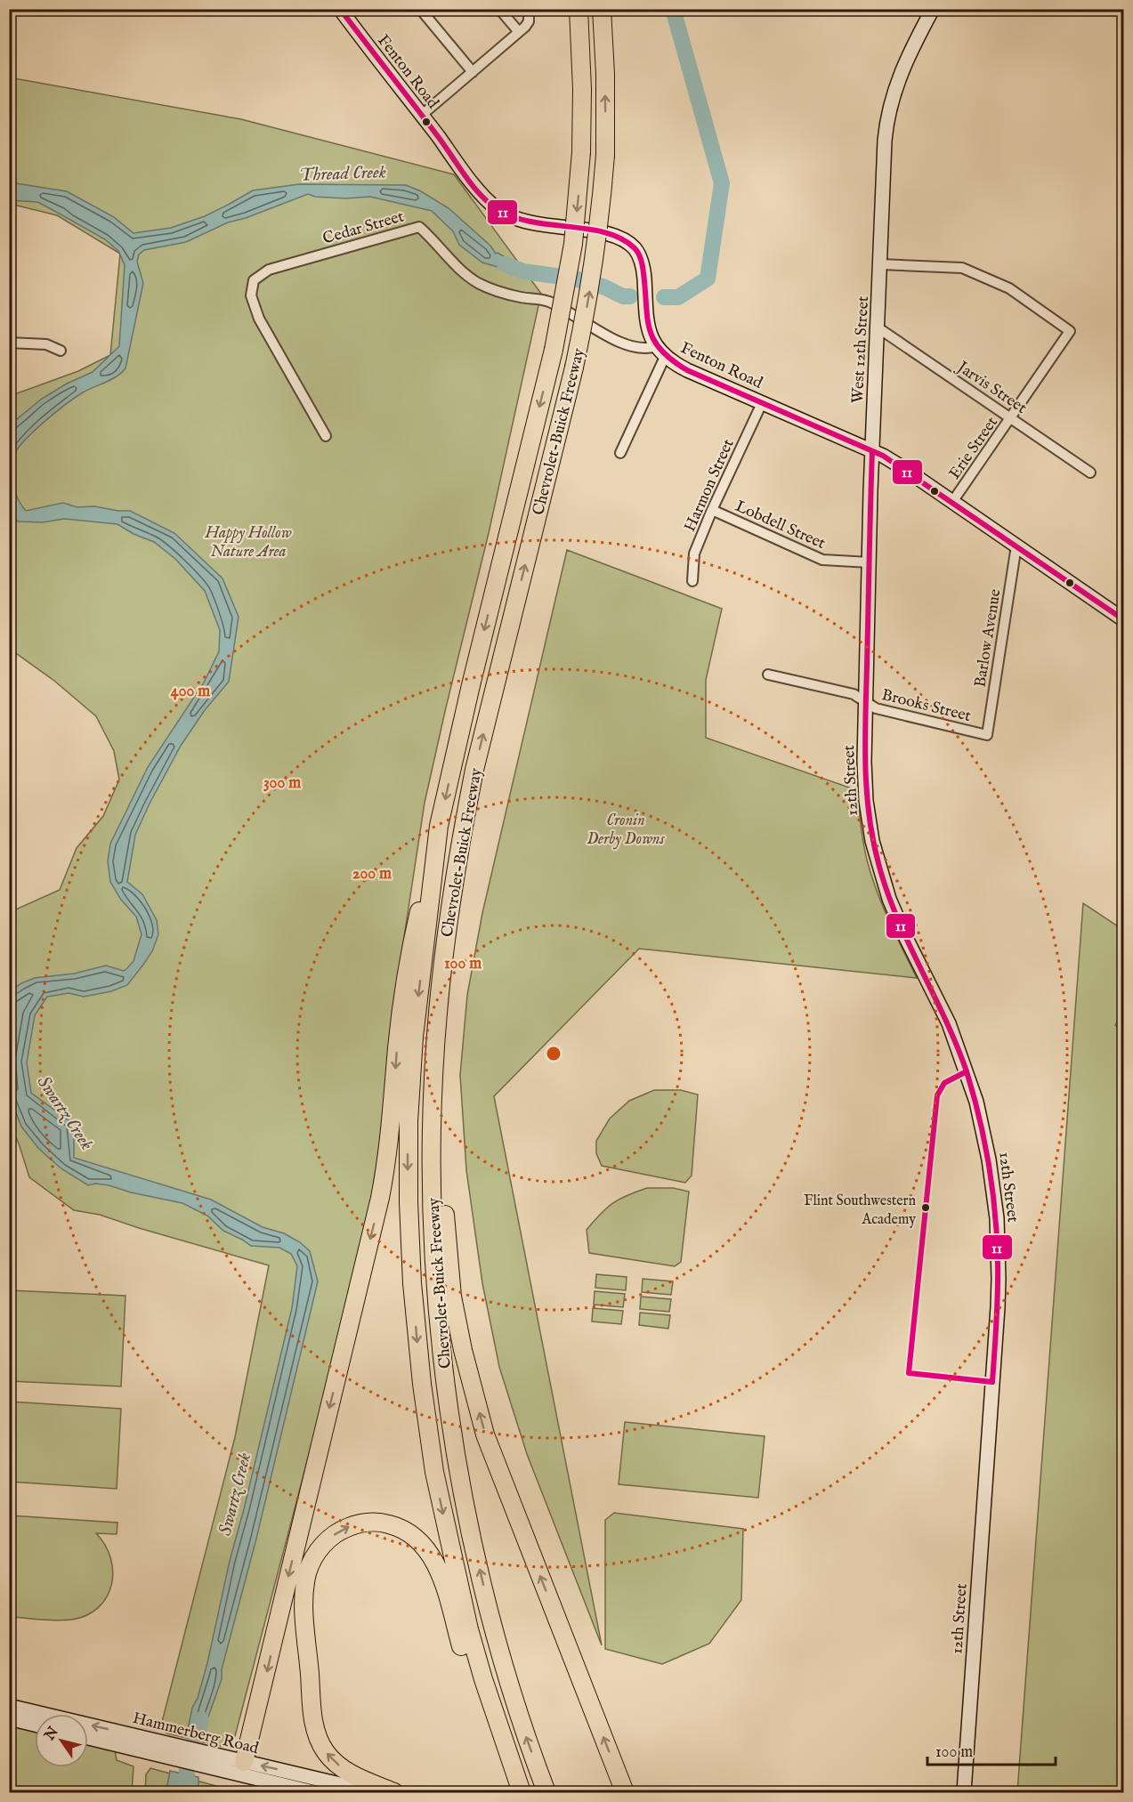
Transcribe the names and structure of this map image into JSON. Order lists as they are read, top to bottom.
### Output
{
  "streets": {
    "highway": ["Chevrolet-Buick Freeway"],
    "street": [
      "Fenton Road",
      "Cedar Street",
      "West 12th Street",
      "Jarvis Street",
      "Erie Street",
      "Harmon Street",
      "Lobdell Street",
      "Barlow Avenue",
      "Brooks Street",
      "12th Street",
      "Hammerberg Road"
    ]
  },
  "crossings": [
    ["Fenton Road", "Cedar Street"],
    ["Fenton Road", "West 12th Street"],
    ["Fenton Road", "Erie Street"],
    ["Fenton Road", "Harmon Street"],
    ["Fenton Road", "Barlow Avenue"],
    ["West 12th Street", "Jarvis Street"],
    ["West 12th Street", "Erie Street"],
    ["West 12th Street", "Lobdell Street"],
    ["West 12th Street", "Brooks Street"],
    ["West 12th Street", "12th Street"],
    ["Jarvis Street", "Erie Street"],
    ["Harmon Street", "Lobdell Street"],
    ["Barlow Avenue", "Brooks Street"],
    ["Brooks Street", "12th Street"]
  ],
  "water": ["Thread Creek", "Swartz Creek"],
  "parks": ["Happy Hollow Nature Area", "Cronin Derby Downs"],
  "places": ["Flint Southwestern Academy"],
  "lines": ["transit line 11"],
  "scale_bar": "100 m",
  "north": "top left",
  "rings": [
    "400 m",
    "300 m",
    "200 m",
    "100 m"
  ]
}
